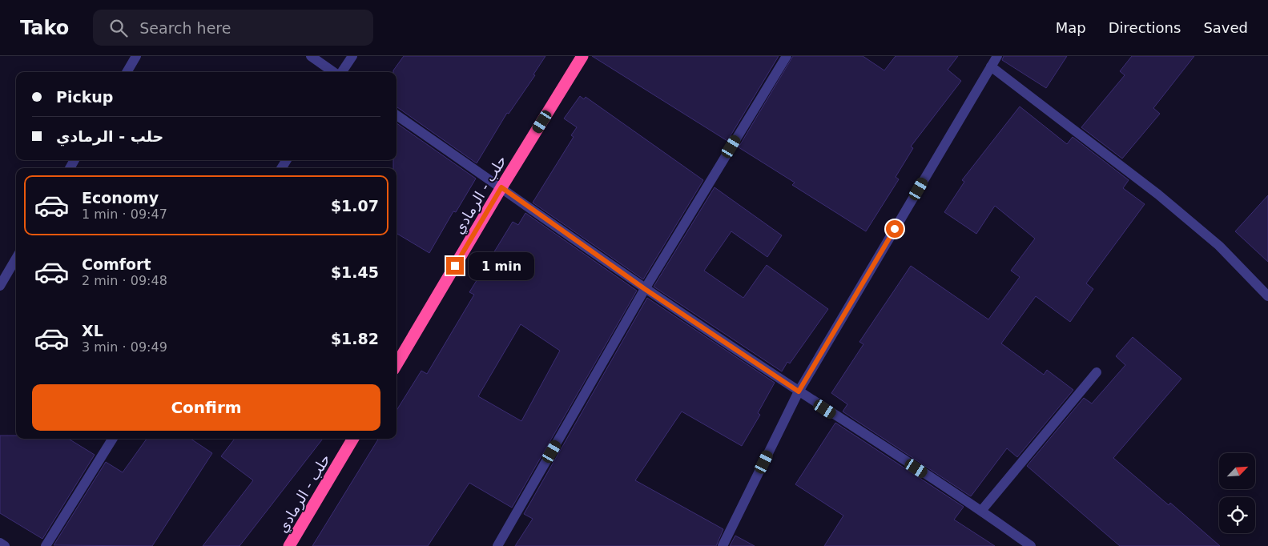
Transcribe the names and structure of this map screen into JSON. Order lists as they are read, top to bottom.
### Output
{
  "streets": {
    "highway": ["حلب - الرمادي"]
  },
  "north": "top right",
  "page": {
    "header": "Tako",
    "search": "Search here",
    "nav": ["Map", "Directions", "Saved"],
    "banner": ["Pickup", "حلب - الرمادي"],
    "list": [
      {
        "name": "Economy",
        "note": "1 min · 09:47",
        "value": "$1.07"
      },
      {
        "name": "Comfort",
        "note": "2 min · 09:48",
        "value": "$1.45"
      },
      {
        "name": "XL",
        "note": "3 min · 09:49",
        "value": "$1.82"
      }
    ],
    "bubble": "1 min",
    "buttons": "Confirm"
  }
}
